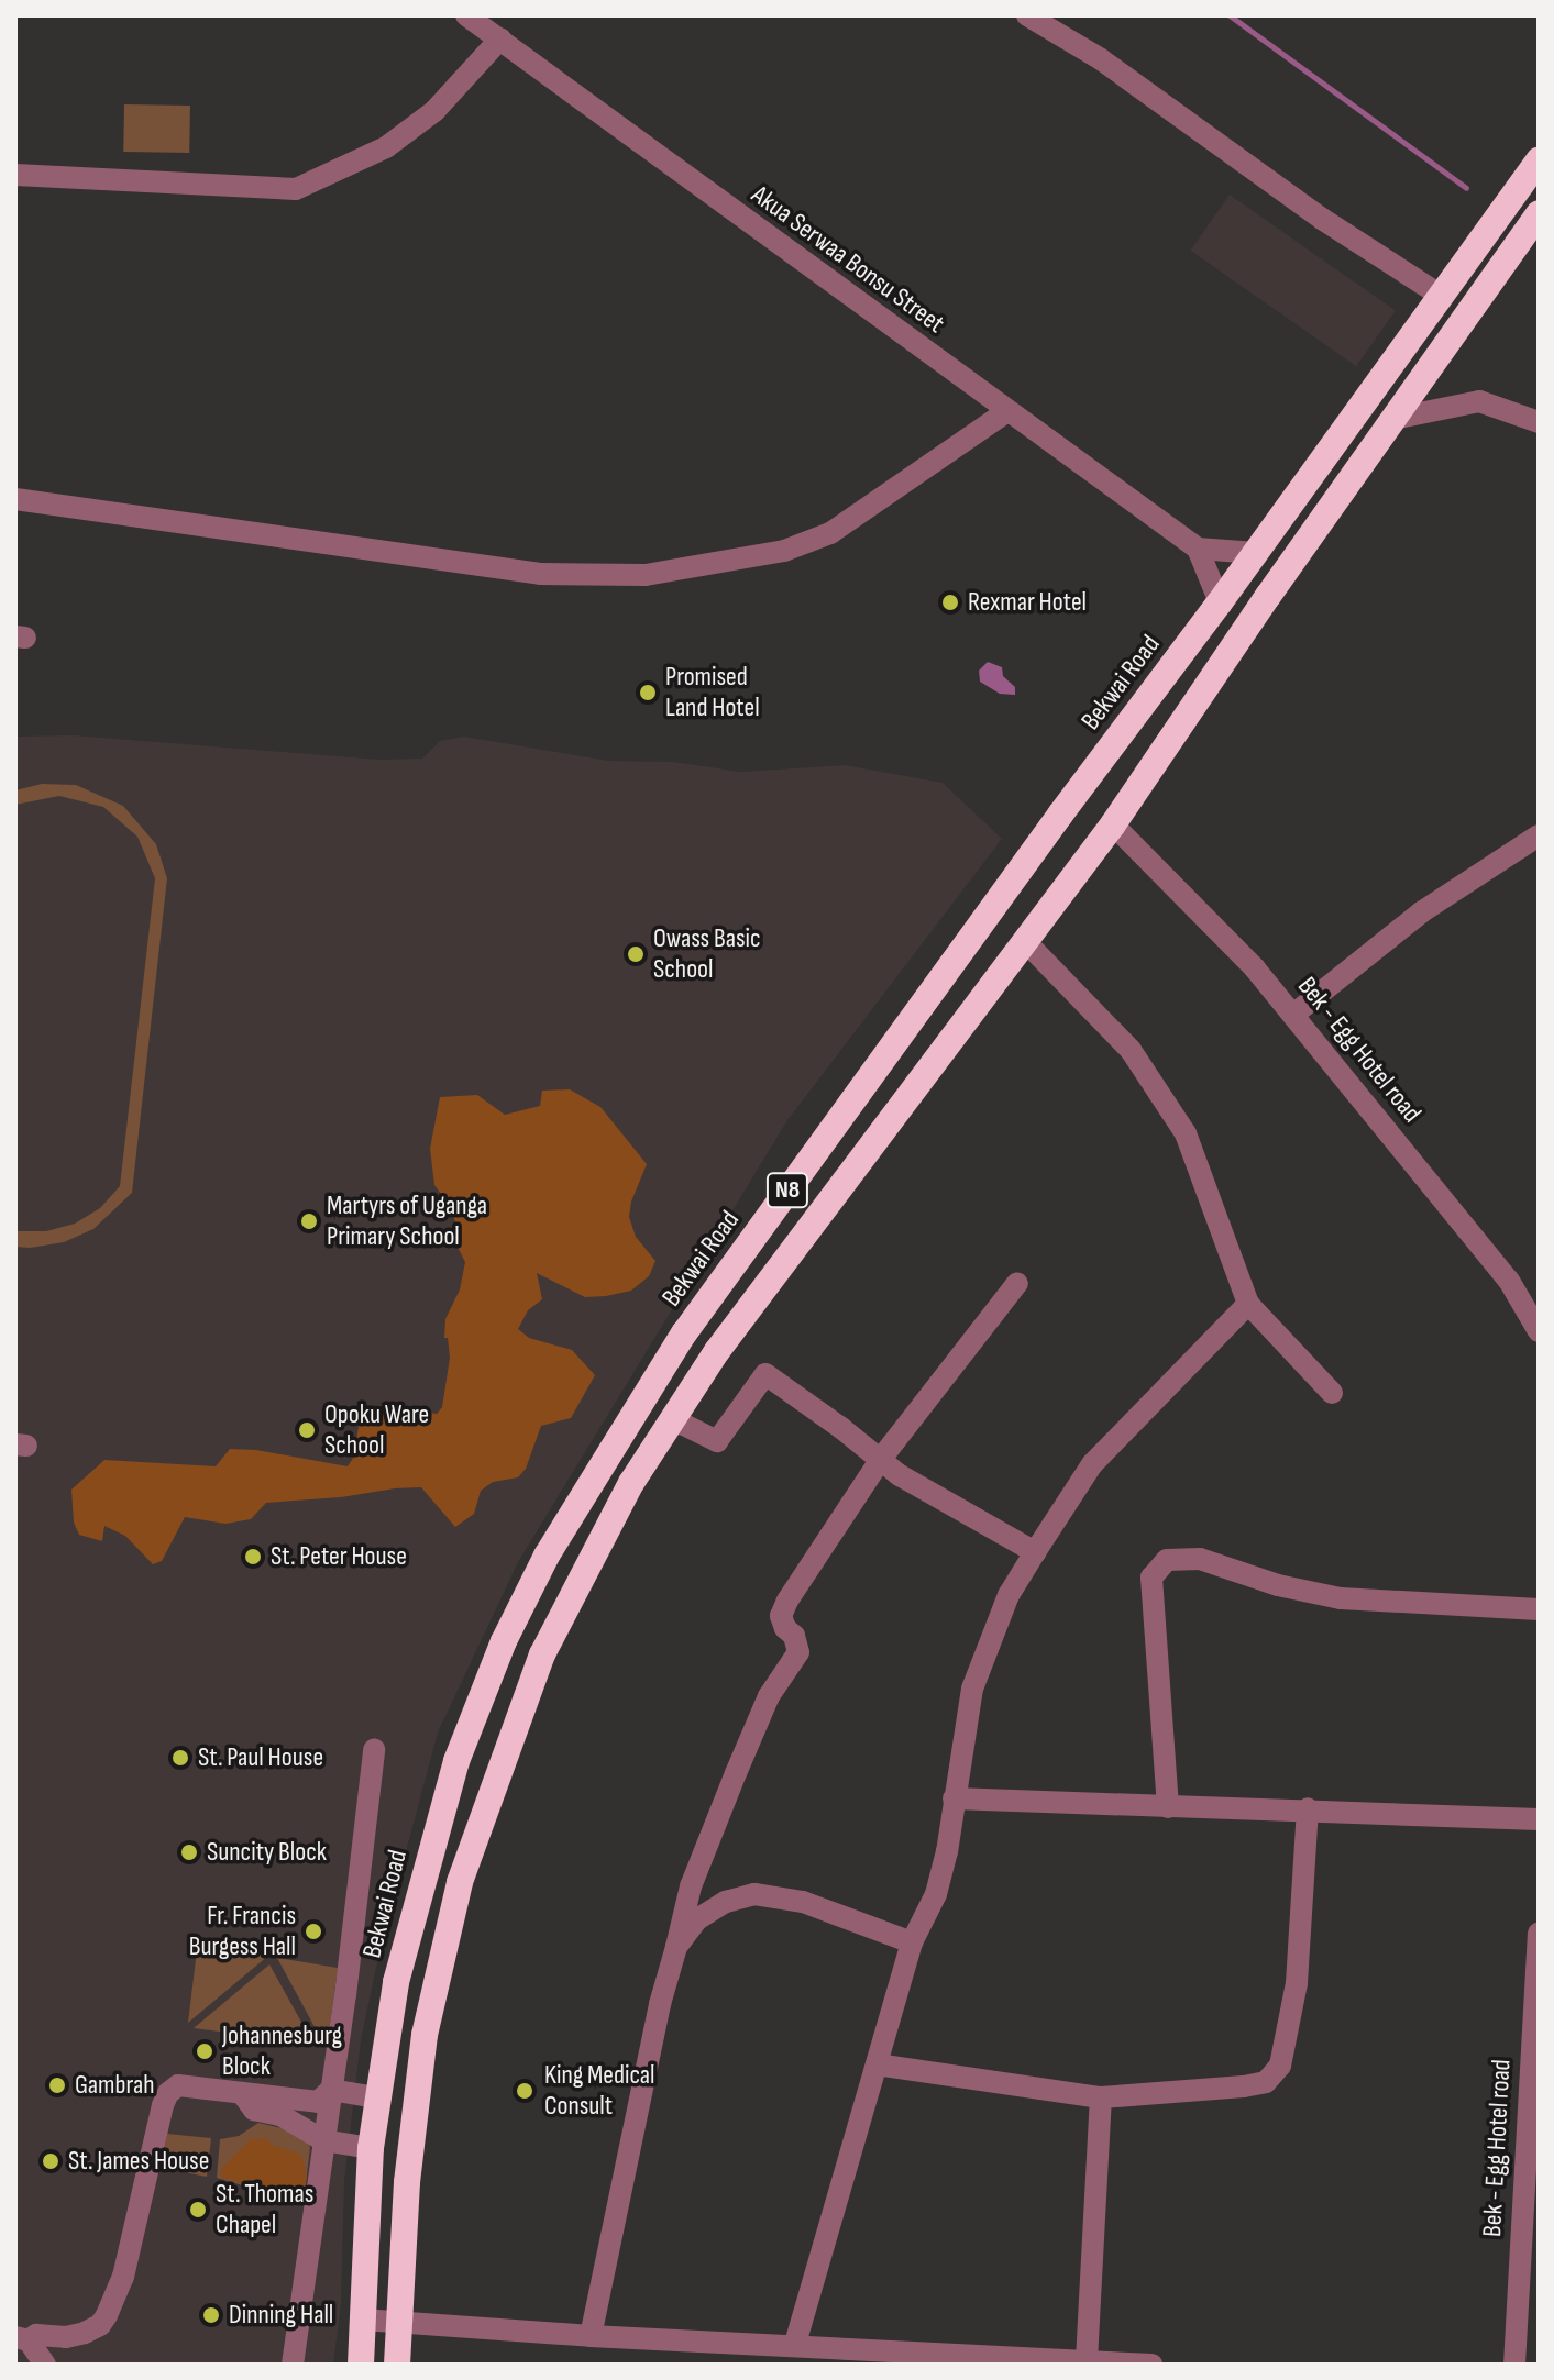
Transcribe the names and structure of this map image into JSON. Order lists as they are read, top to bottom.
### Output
{
  "streets": {
    "highway": ["Bekwai Road", "N8"],
    "street": ["Akua Serwaa Bonsu Street", "Bek - Egg Hotel road"]
  },
  "crossings": [
    ["Bek - Egg Hotel road", "N8"]
  ],
  "places": [
    "Rexmar Hotel",
    "Promised Land Hotel",
    "Owass Basic School",
    "Martyrs of Uganga Primary School",
    "Opoku Ware School",
    "St. Peter House",
    "St. Paul House",
    "Suncity Block",
    "Fr. Francis Burgess Hall",
    "Johannesburg Block",
    "Gambrah",
    "King Medical Consult",
    "St. James House",
    "St. Thomas Chapel",
    "Dinning Hall"
  ]
}
